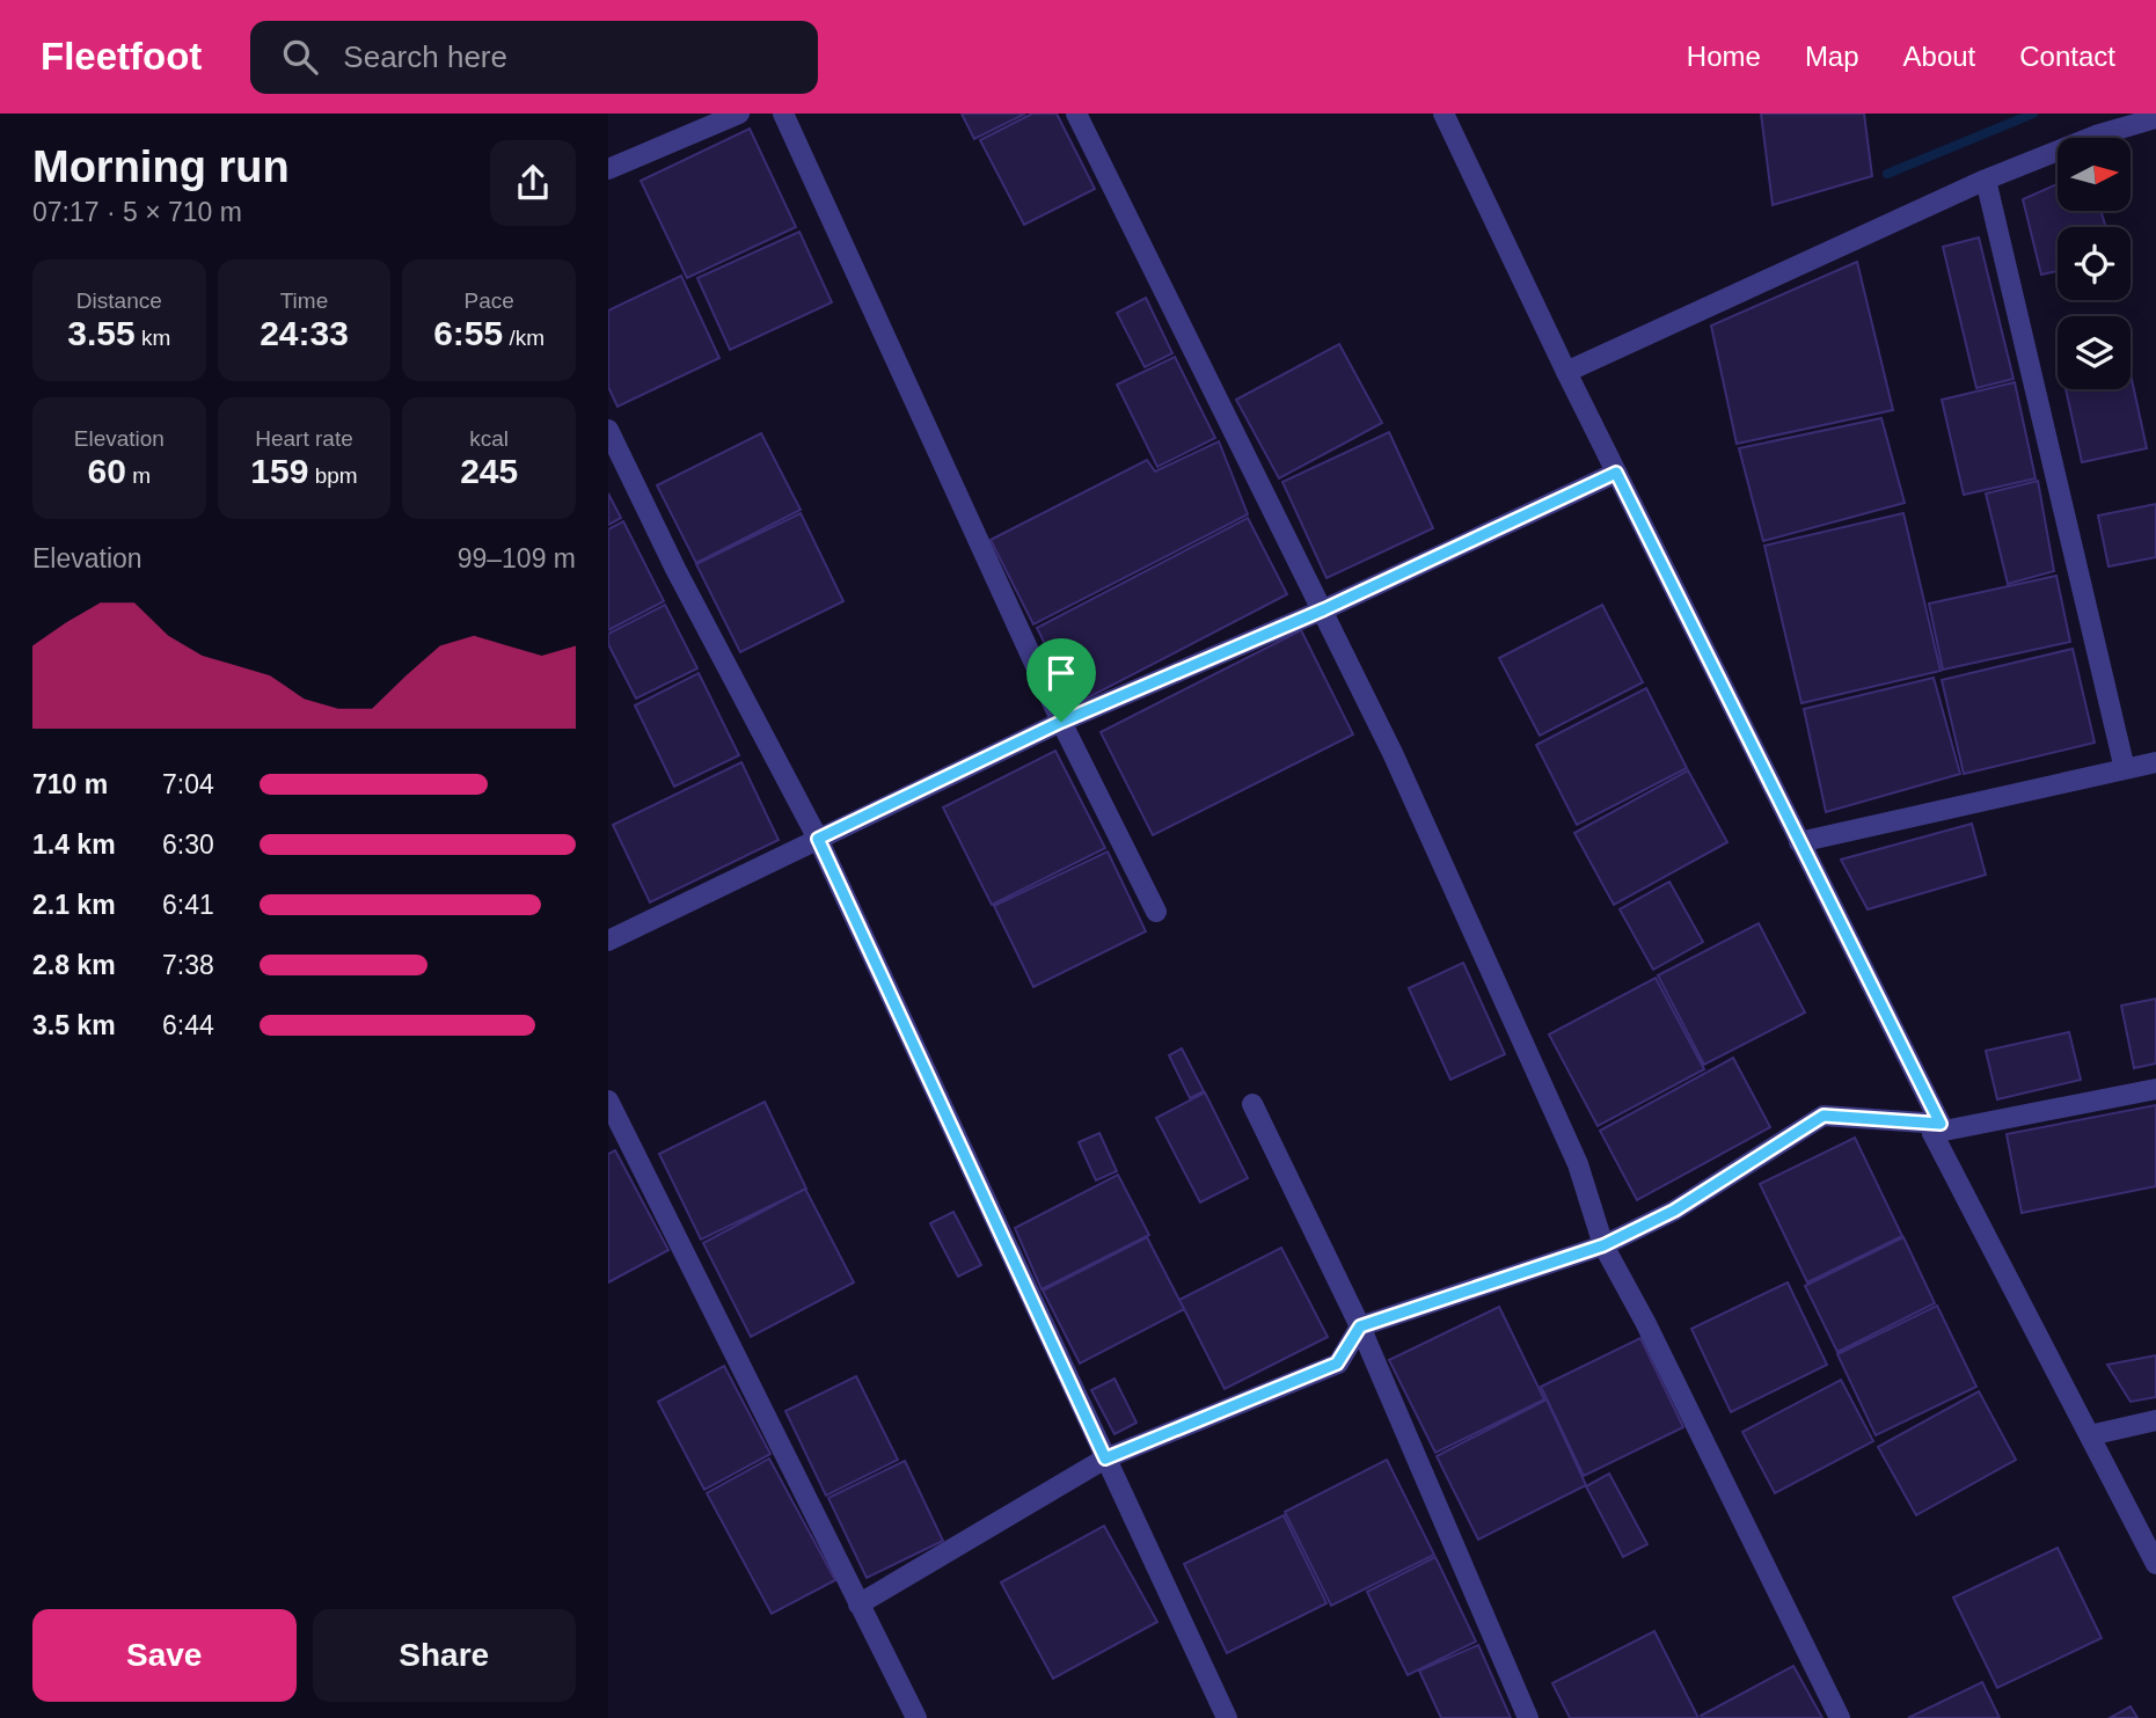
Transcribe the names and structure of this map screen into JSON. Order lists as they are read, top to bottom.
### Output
{
  "north": "right",
  "page": {
    "header": "Fleetfoot",
    "search": "Search here",
    "nav": [
      "Home",
      "Map",
      "About",
      "Contact"
    ],
    "heading": ["Morning run", "07:17 · 5 × 710 m"],
    "stats": [
      ["Distance", "3.55 km"],
      ["Time", "24:33"],
      ["Pace", "6:55 /km"],
      ["Elevation", "60 m"],
      ["Heart rate", "159 bpm"],
      ["kcal", "245"]
    ],
    "chart": ["Elevation", "99–109 m"],
    "list": [
      {
        "name": "710 m",
        "note": "7:04"
      },
      {
        "name": "1.4 km",
        "note": "6:30"
      },
      {
        "name": "2.1 km",
        "note": "6:41"
      },
      {
        "name": "2.8 km",
        "note": "7:38"
      },
      {
        "name": "3.5 km",
        "note": "6:44"
      }
    ],
    "buttons": ["Save", "Share"]
  }
}
